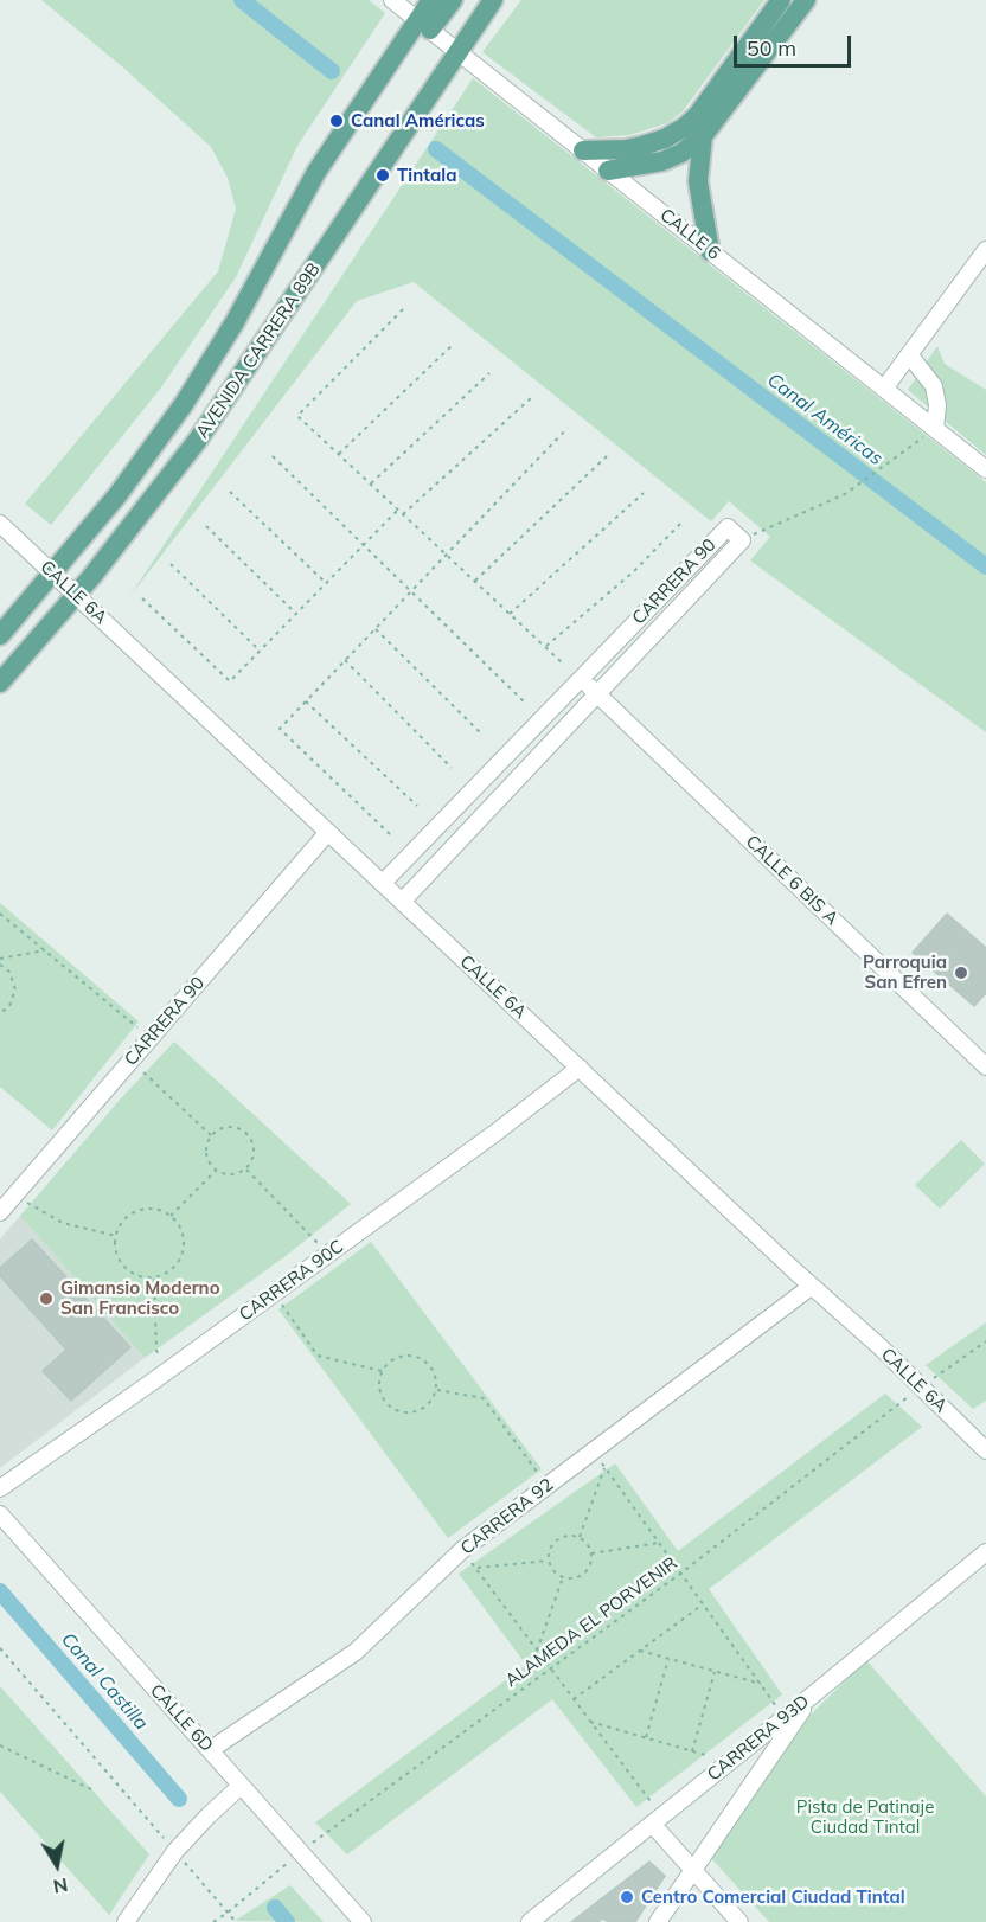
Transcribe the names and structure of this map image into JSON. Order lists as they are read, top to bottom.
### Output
{
  "streets": {
    "main road": ["AVENIDA CARRERA 89B"],
    "street": [
      "CALLE 6",
      "CARRERA 90",
      "CALLE 6A",
      "CALLE 6 BIS A",
      "CARRERA 90C",
      "CARRERA 92",
      "CALLE 6D",
      "CARRERA 93D"
    ],
    "path": ["ALAMEDA EL PORVENIR"]
  },
  "crossings": [
    ["CALLE 6", "AVENIDA CARRERA 89B"],
    ["AVENIDA CARRERA 89B", "CALLE 6A"],
    ["CARRERA 90", "CALLE 6A"],
    ["CARRERA 90", "CALLE 6 BIS A"],
    ["CALLE 6A", "CARRERA 90C"],
    ["CALLE 6A", "CARRERA 92"],
    ["CALLE 6A", "ALAMEDA EL PORVENIR"],
    ["CARRERA 92", "CALLE 6D"],
    ["ALAMEDA EL PORVENIR", "CALLE 6D"]
  ],
  "water": ["Canal Américas", "Canal Castilla"],
  "parks": ["Pista de Patinaje Ciudad Tintal"],
  "places": [
    "Canal Américas",
    "Tintala",
    "Parroquia San Efren",
    "Gimansio Moderno San Francisco",
    "Centro Comercial Ciudad Tintal"
  ],
  "scale_bar": "50 m",
  "north": "bottom"
}
